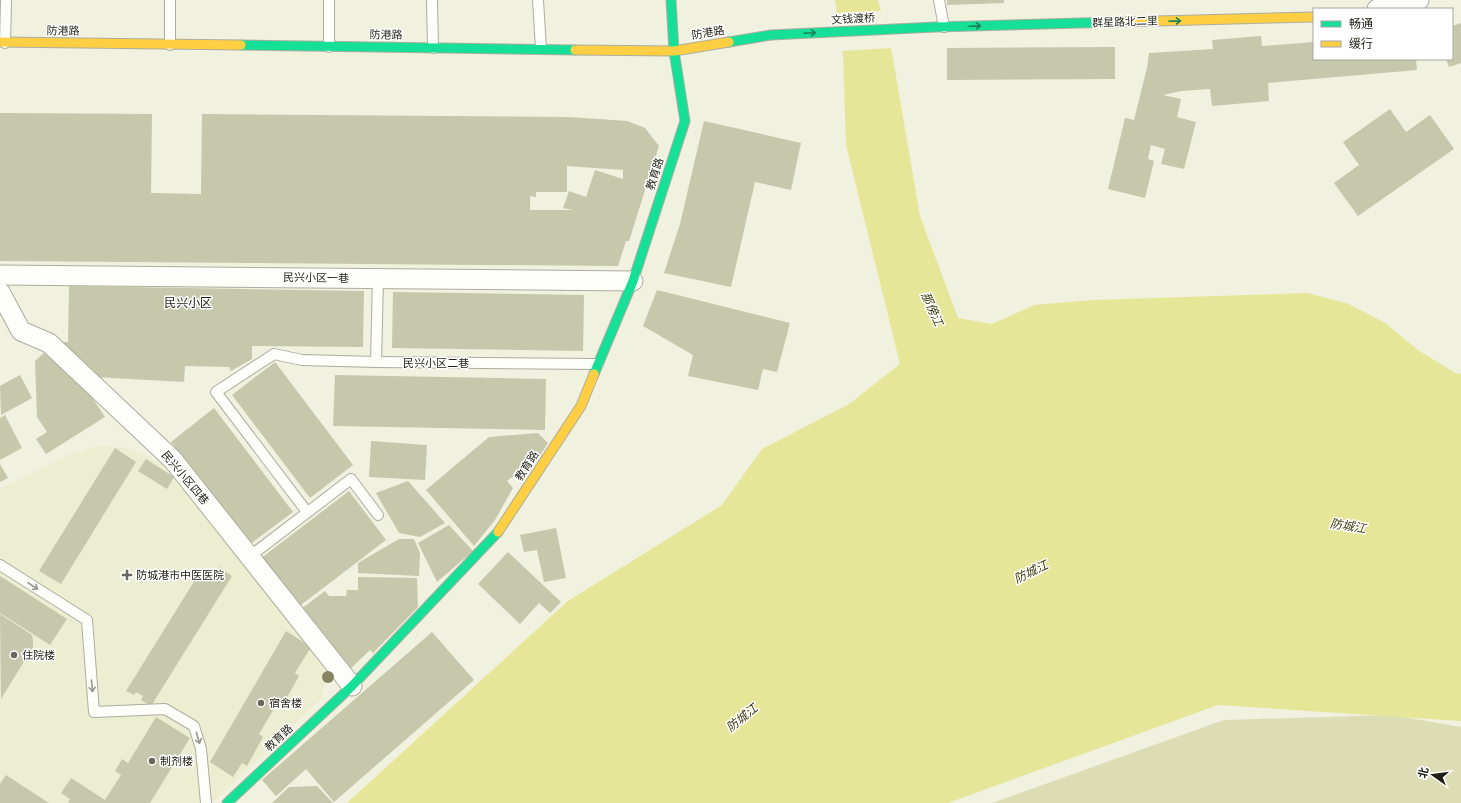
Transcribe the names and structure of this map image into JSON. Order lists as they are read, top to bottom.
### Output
{
  "streets": {
    "street": [
      "文钱渡桥",
      "群星路北二里",
      "防港路",
      "教育路",
      "民兴小区一巷",
      "民兴小区四巷"
    ],
    "lane": ["民兴小区二巷"]
  },
  "crossings": [
    ["文钱渡桥", "群星路北二里"],
    ["文钱渡桥", "防港路"],
    ["防港路", "教育路"],
    ["教育路", "民兴小区一巷"],
    ["教育路", "民兴小区二巷"],
    ["教育路", "民兴小区四巷"]
  ],
  "one_way": ["文钱渡桥", "群星路北二里"],
  "districts": ["民兴小区"],
  "water": ["那傍江", "防城江"],
  "places": {
    "health": ["防城港市中医医院"],
    "other": ["住院楼", "宿舍楼", "制剂楼"]
  },
  "legend": ["畅通", "缓行"],
  "north": "left"
}
